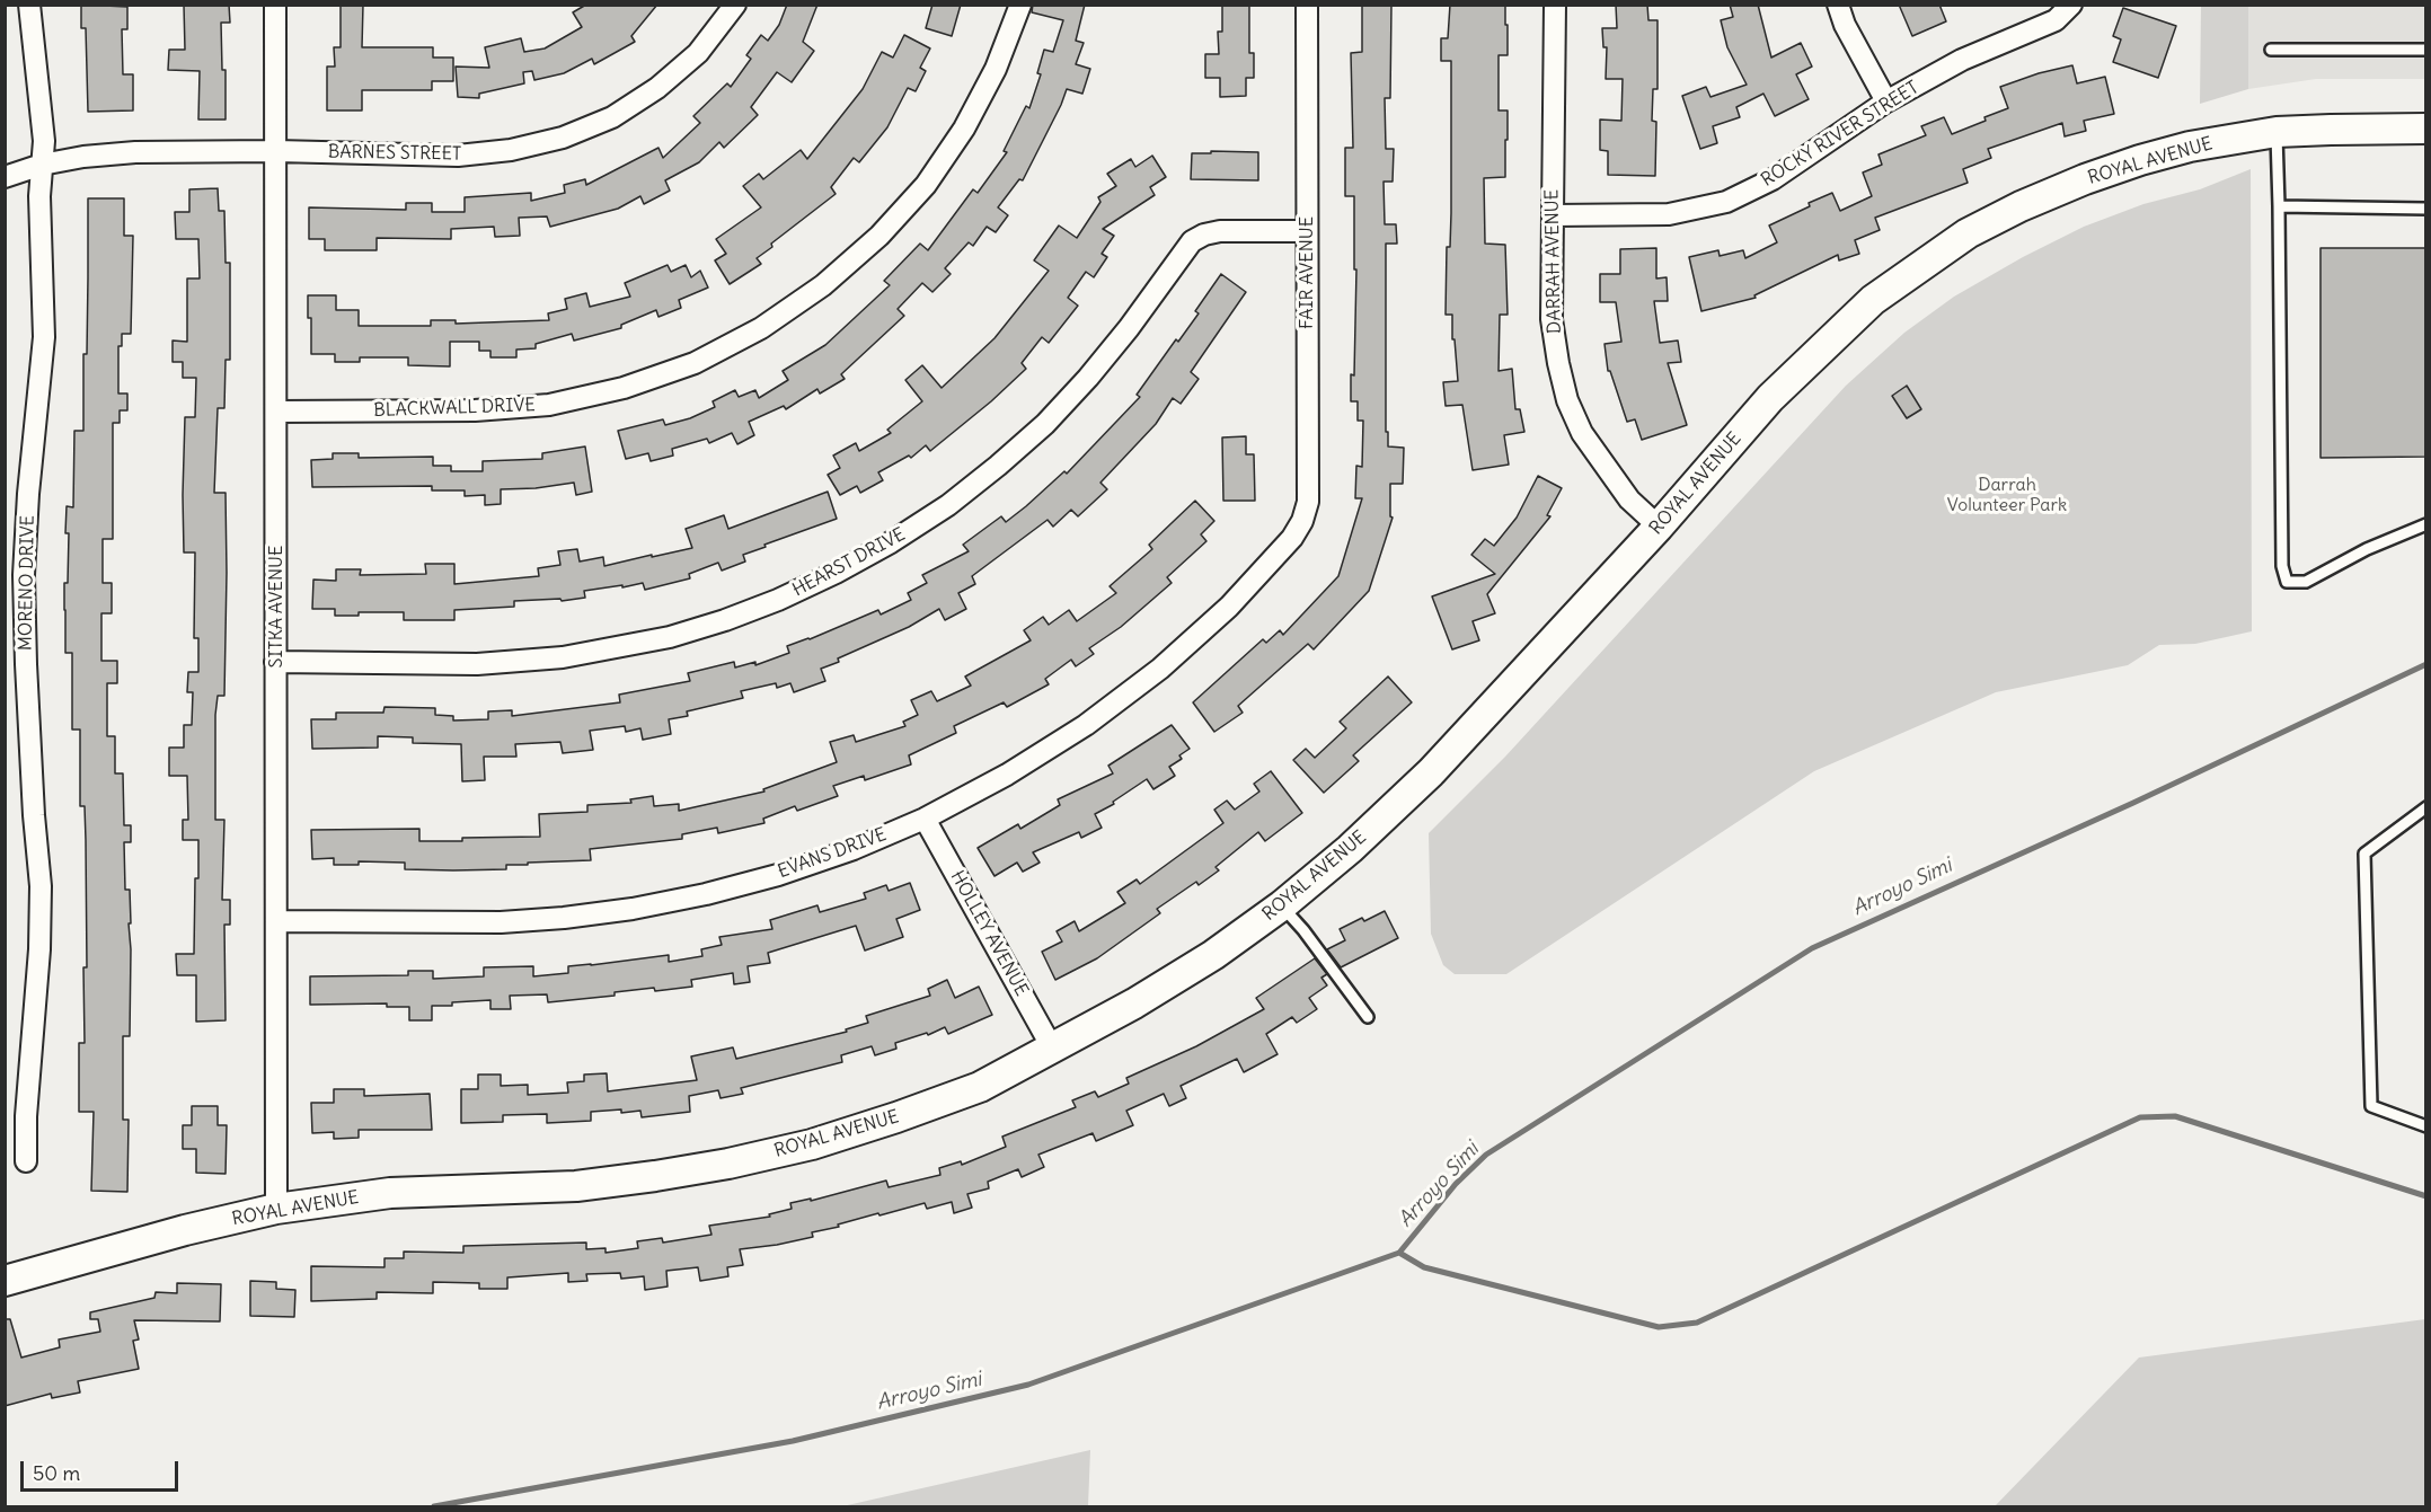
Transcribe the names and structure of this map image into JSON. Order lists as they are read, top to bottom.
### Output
{
  "streets": {
    "main road": ["ROYAL AVENUE"],
    "street": [
      "ROCKY RIVER STREET",
      "BARNES STREET",
      "DARRAH AVENUE",
      "FAIR AVENUE",
      "BLACKWALL DRIVE",
      "HEARST DRIVE",
      "MORENO DRIVE",
      "SITKA AVENUE",
      "EVANS DRIVE",
      "HOLLEY AVENUE"
    ]
  },
  "crossings": [
    ["ROCKY RIVER STREET", "DARRAH AVENUE"],
    ["BARNES STREET", "MORENO DRIVE"],
    ["BARNES STREET", "SITKA AVENUE"],
    ["ROYAL AVENUE", "DARRAH AVENUE"],
    ["ROYAL AVENUE", "SITKA AVENUE"],
    ["ROYAL AVENUE", "HOLLEY AVENUE"],
    ["FAIR AVENUE", "HEARST DRIVE"],
    ["FAIR AVENUE", "EVANS DRIVE"],
    ["BLACKWALL DRIVE", "SITKA AVENUE"],
    ["HEARST DRIVE", "SITKA AVENUE"],
    ["SITKA AVENUE", "EVANS DRIVE"],
    ["EVANS DRIVE", "HOLLEY AVENUE"]
  ],
  "water": ["Arroyo Simi"],
  "parks": ["Darrah Volunteer Park"],
  "scale_bar": "50 m"
}
